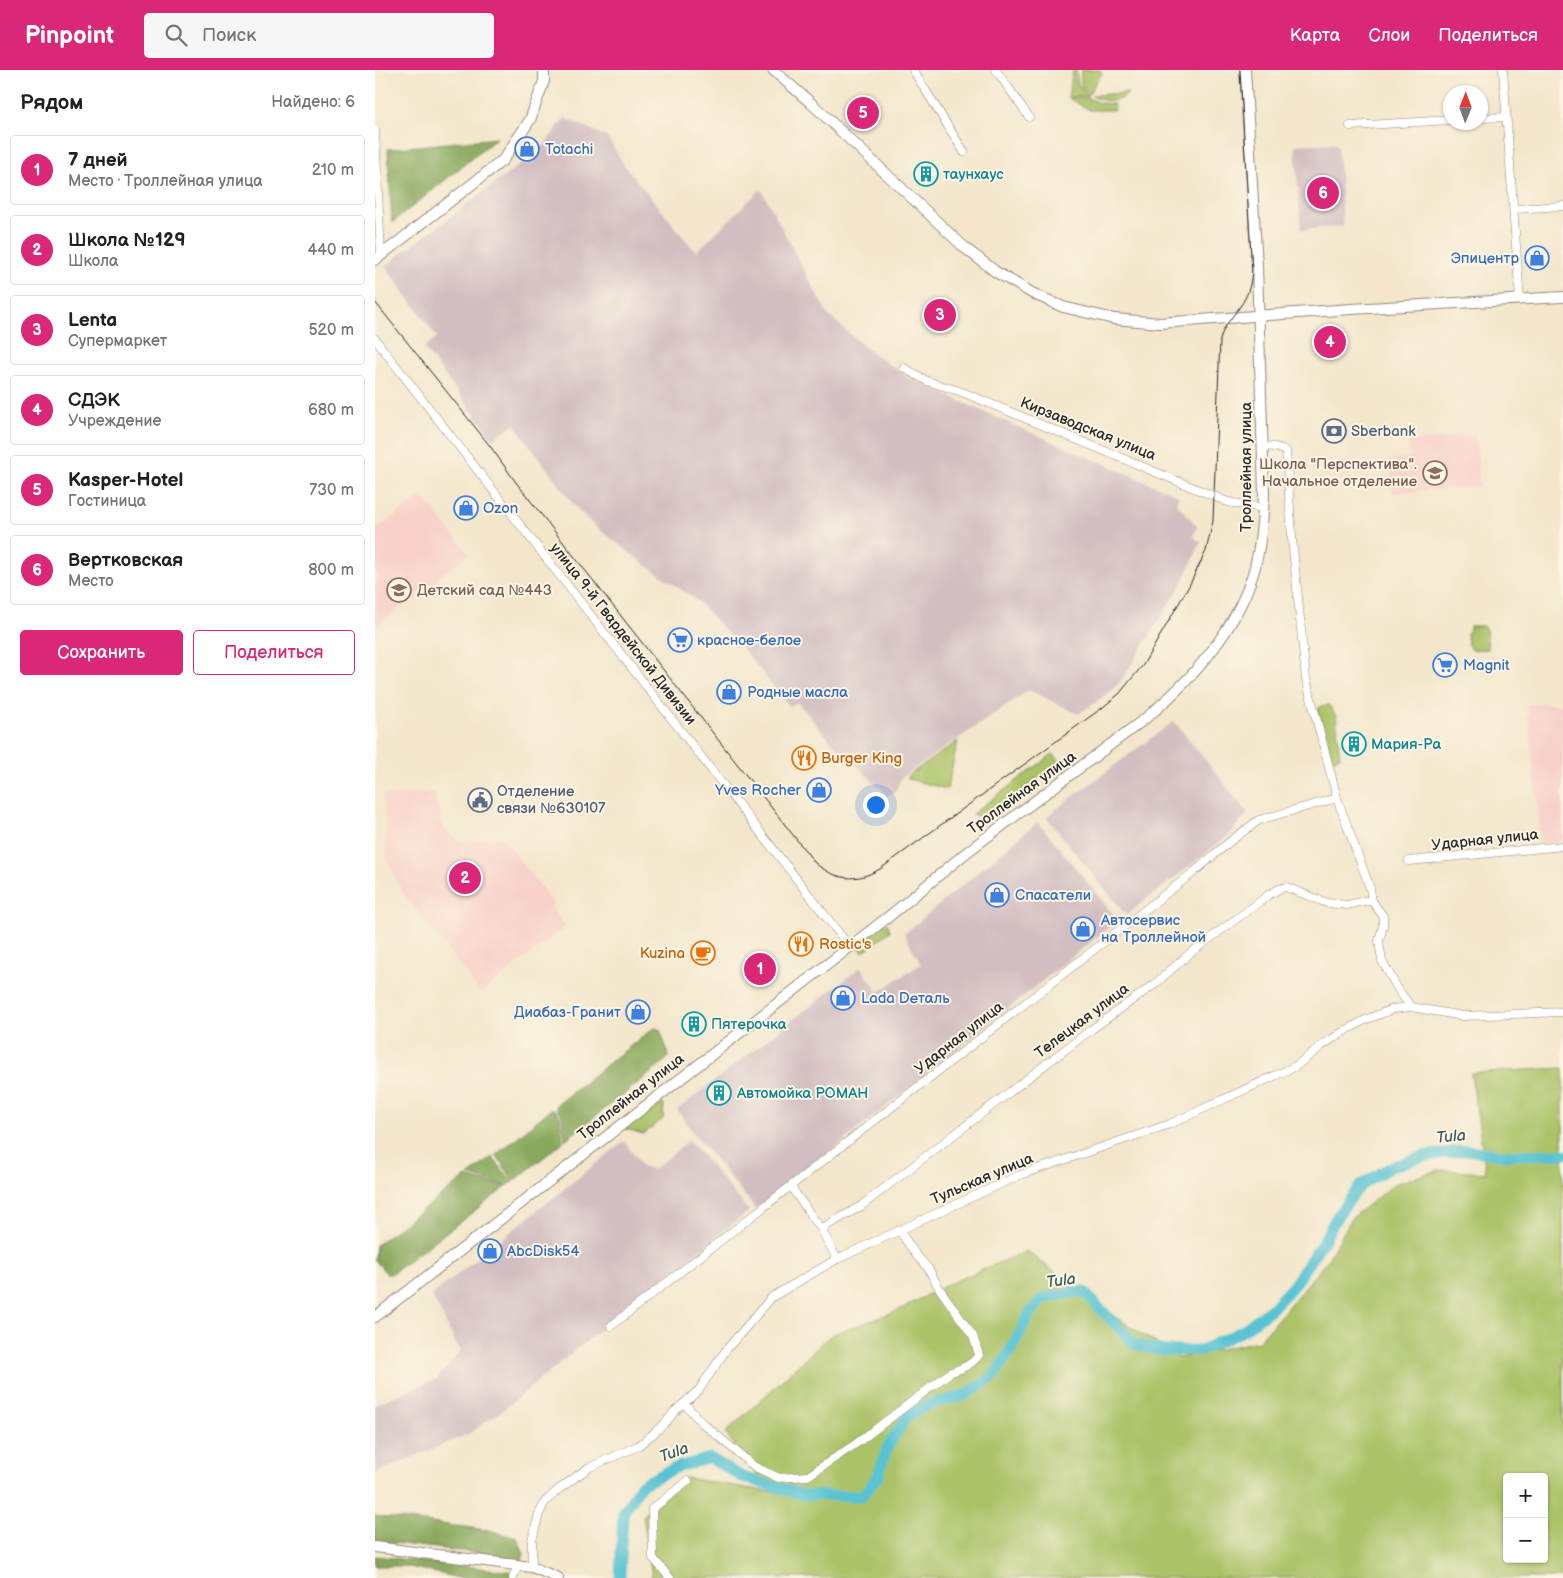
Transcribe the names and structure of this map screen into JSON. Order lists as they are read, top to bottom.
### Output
{
  "streets": {
    "main road": ["Троллейная улица"],
    "street": [
      "Кирзаводская улица",
      "улица 9-й Гвардейской Дивизии",
      "Ударная улица",
      "Телецкая улица",
      "Тульская улица"
    ]
  },
  "crossings": [
    ["Кирзаводская улица", "Троллейная улица"],
    ["Троллейная улица", "улица 9-й Гвардейской Дивизии"]
  ],
  "water": ["Tula"],
  "places": {
    "shop": [
      "Totachi",
      "Эпицентр",
      "Ozon",
      "Родные масла",
      "Yves Rocher",
      "Спасатели",
      "Автосервис на Троллейной",
      "Lada Dеталь",
      "Диабаз-Гранит",
      "AbcDisk54"
    ],
    "building": [
      "таунхаус",
      "Мария-Ра",
      "Пятерочка",
      "Автомойка РОМАН"
    ],
    "bank": ["Sberbank"],
    "school or university": ["Школа \"Перспектива\". Начальное отделение", "Детский сад №443"],
    "supermarket": ["красное-белое", "Magnit"],
    "restaurant": ["Burger King", "Rostic's"],
    "public building": ["Отделение связи №630107"],
    "cafe": ["Kuzina"]
  },
  "north": "top",
  "page": {
    "header": "Pinpoint",
    "search": "Поиск",
    "nav": ["Карта", "Слои", "Поделиться"],
    "heading": ["Рядом", "Найдено: 6"],
    "pins": [
      "5",
      "6",
      "3",
      "4",
      "2",
      "1"
    ],
    "list": [
      {
        "mark": "1",
        "name": "7 дней",
        "note": "Место · Троллейная улица",
        "value": "210 m"
      },
      {
        "mark": "2",
        "name": "Школа №129",
        "note": "Школа",
        "value": "440 m"
      },
      {
        "mark": "3",
        "name": "Lenta",
        "note": "Супермаркет",
        "value": "520 m"
      },
      {
        "mark": "4",
        "name": "СДЭК",
        "note": "Учреждение",
        "value": "680 m"
      },
      {
        "mark": "5",
        "name": "Kasper-Hotel",
        "note": "Гостиница",
        "value": "730 m"
      },
      {
        "mark": "6",
        "name": "Вертковская",
        "note": "Место",
        "value": "800 m"
      }
    ],
    "buttons": ["Сохранить", "Поделиться"],
    "map_buttons": ["+", "−"]
  }
}
